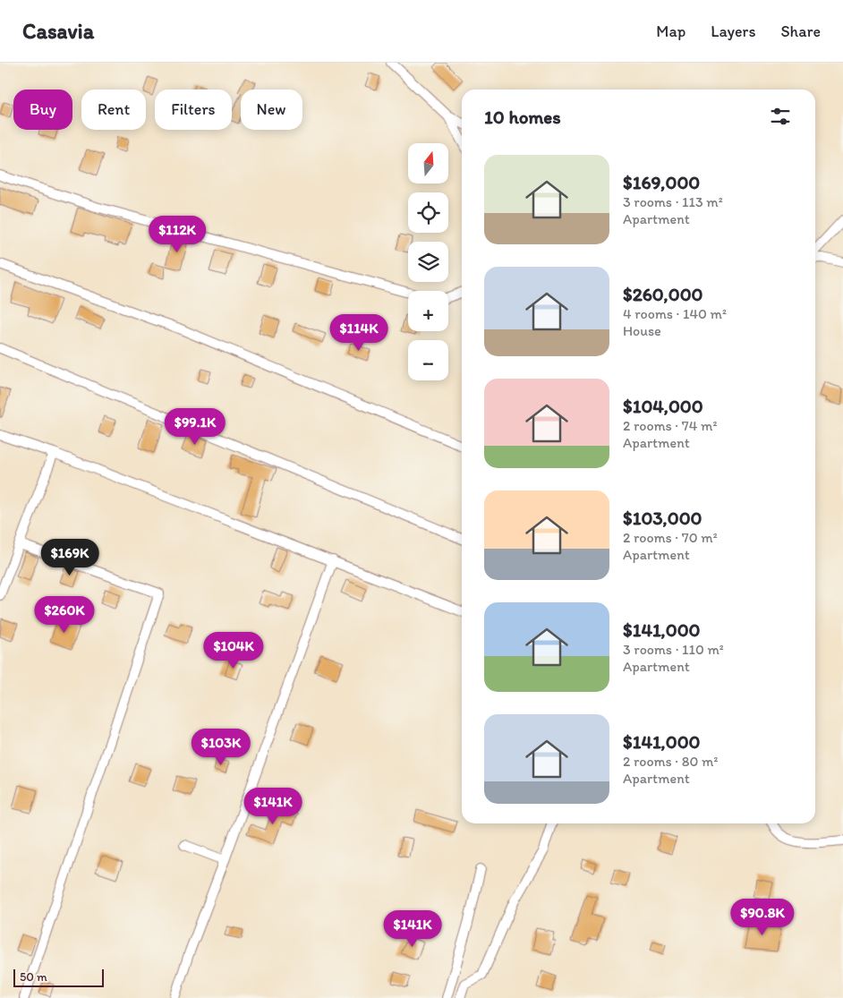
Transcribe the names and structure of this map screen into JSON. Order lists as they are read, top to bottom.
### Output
{
  "scale_bar": "50 m",
  "north": "top",
  "page": {
    "header": "Casavia",
    "nav": ["Map", "Layers", "Share"],
    "chip": [
      "Buy",
      "Rent",
      "Filters",
      "New"
    ],
    "heading": "10 homes",
    "map_buttons": ["+", "−"],
    "list": [
      {
        "name": "$169,000",
        "note": "3 rooms · 113 m² · Apartment"
      },
      {
        "name": "$260,000",
        "note": "4 rooms · 140 m² · House"
      },
      {
        "name": "$104,000",
        "note": "2 rooms · 74 m² · Apartment"
      },
      {
        "name": "$103,000",
        "note": "2 rooms · 70 m² · Apartment"
      },
      {
        "name": "$141,000",
        "note": "3 rooms · 110 m² · Apartment"
      },
      {
        "name": "$141,000",
        "note": "2 rooms · 80 m² · Apartment"
      }
    ],
    "price": [
      "$112K",
      "$114K",
      "$99.1K",
      "$169K",
      "$260K",
      "$104K",
      "$103K",
      "$141K",
      "$90.8K",
      "$141K"
    ],
    "scale": "50 m"
  }
}
